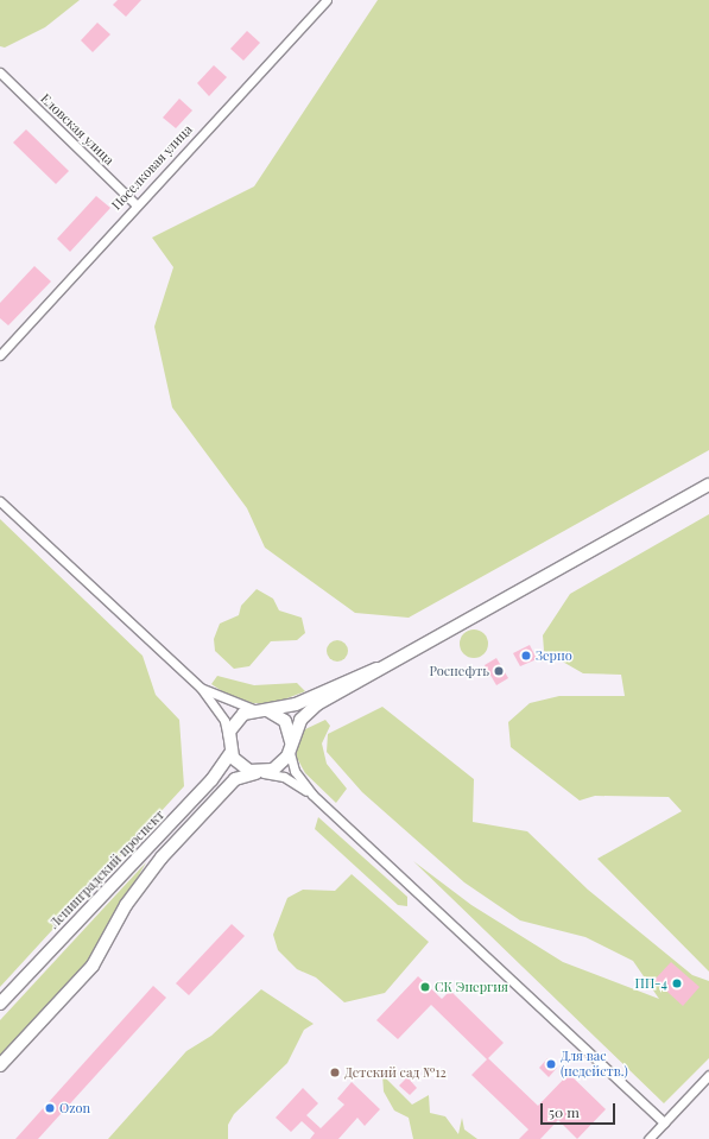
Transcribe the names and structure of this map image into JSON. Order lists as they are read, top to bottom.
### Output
{
  "streets": {
    "main road": ["Ленинградский проспект"],
    "street": ["Еловская улица", "Поселковая улица"]
  },
  "crossings": [
    ["Еловская улица", "Поселковая улица"]
  ],
  "places": [
    "Зерно",
    "Роснефть",
    "ПП-4",
    "СК Энергия",
    "Для вас (недейств.)",
    "Детский сад №12",
    "Ozon"
  ],
  "scale_bar": "50 m"
}
